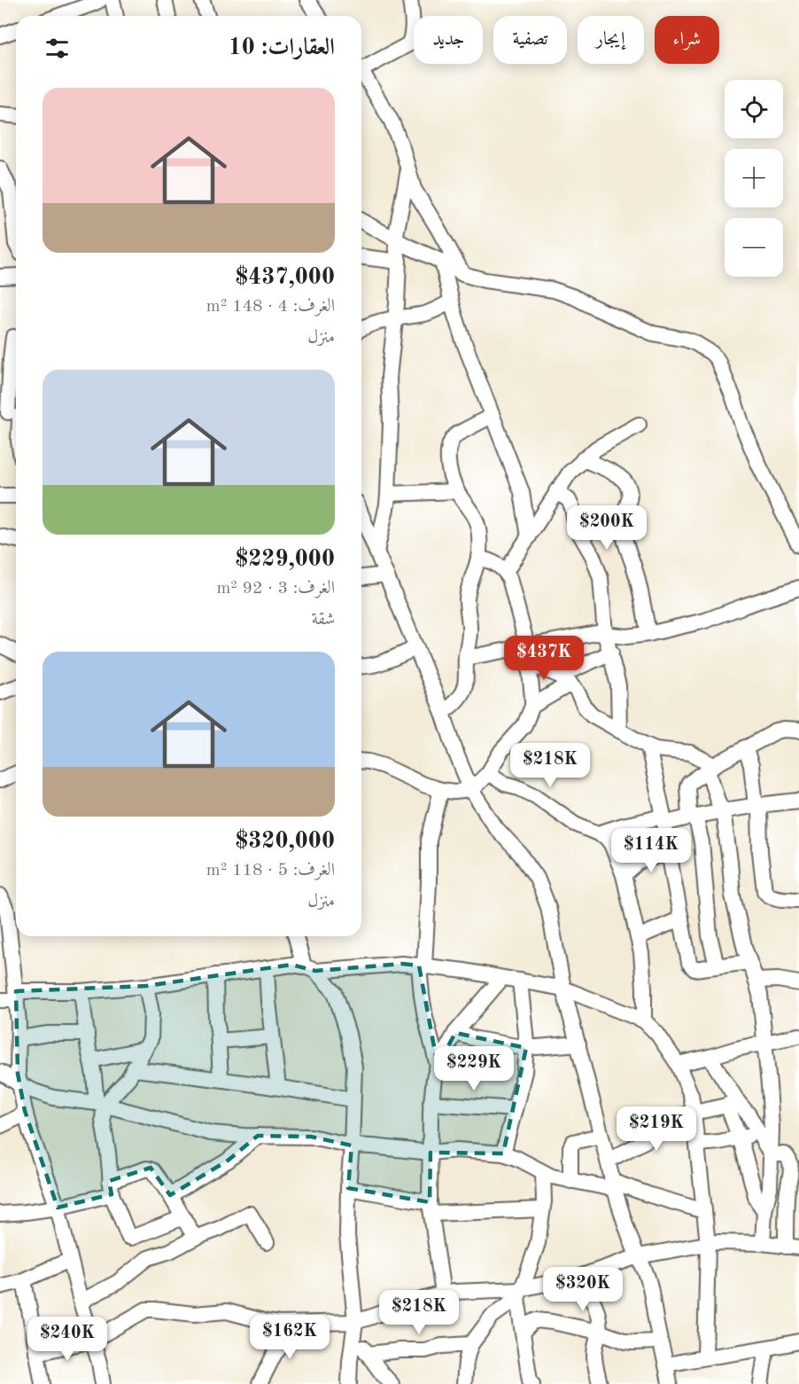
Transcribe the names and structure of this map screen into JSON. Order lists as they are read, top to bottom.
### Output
{
  "page": {
    "chip": [
      "شراء",
      "إيجار",
      "تصفية",
      "جديد"
    ],
    "heading": "العقارات: 10",
    "map_buttons": ["+", "−"],
    "list": [
      {
        "name": "$437,000",
        "note": "الغرف: 4 · 148 m² · منزل"
      },
      {
        "name": "$229,000",
        "note": "الغرف: 3 · 92 m² · شقة"
      },
      {
        "name": "$320,000",
        "note": "الغرف: 5 · 118 m² · منزل"
      }
    ],
    "price": [
      "$200K",
      "$437K",
      "$218K",
      "$114K",
      "$229K",
      "$219K",
      "$320K",
      "$218K",
      "$162K",
      "$240K"
    ]
  }
}
